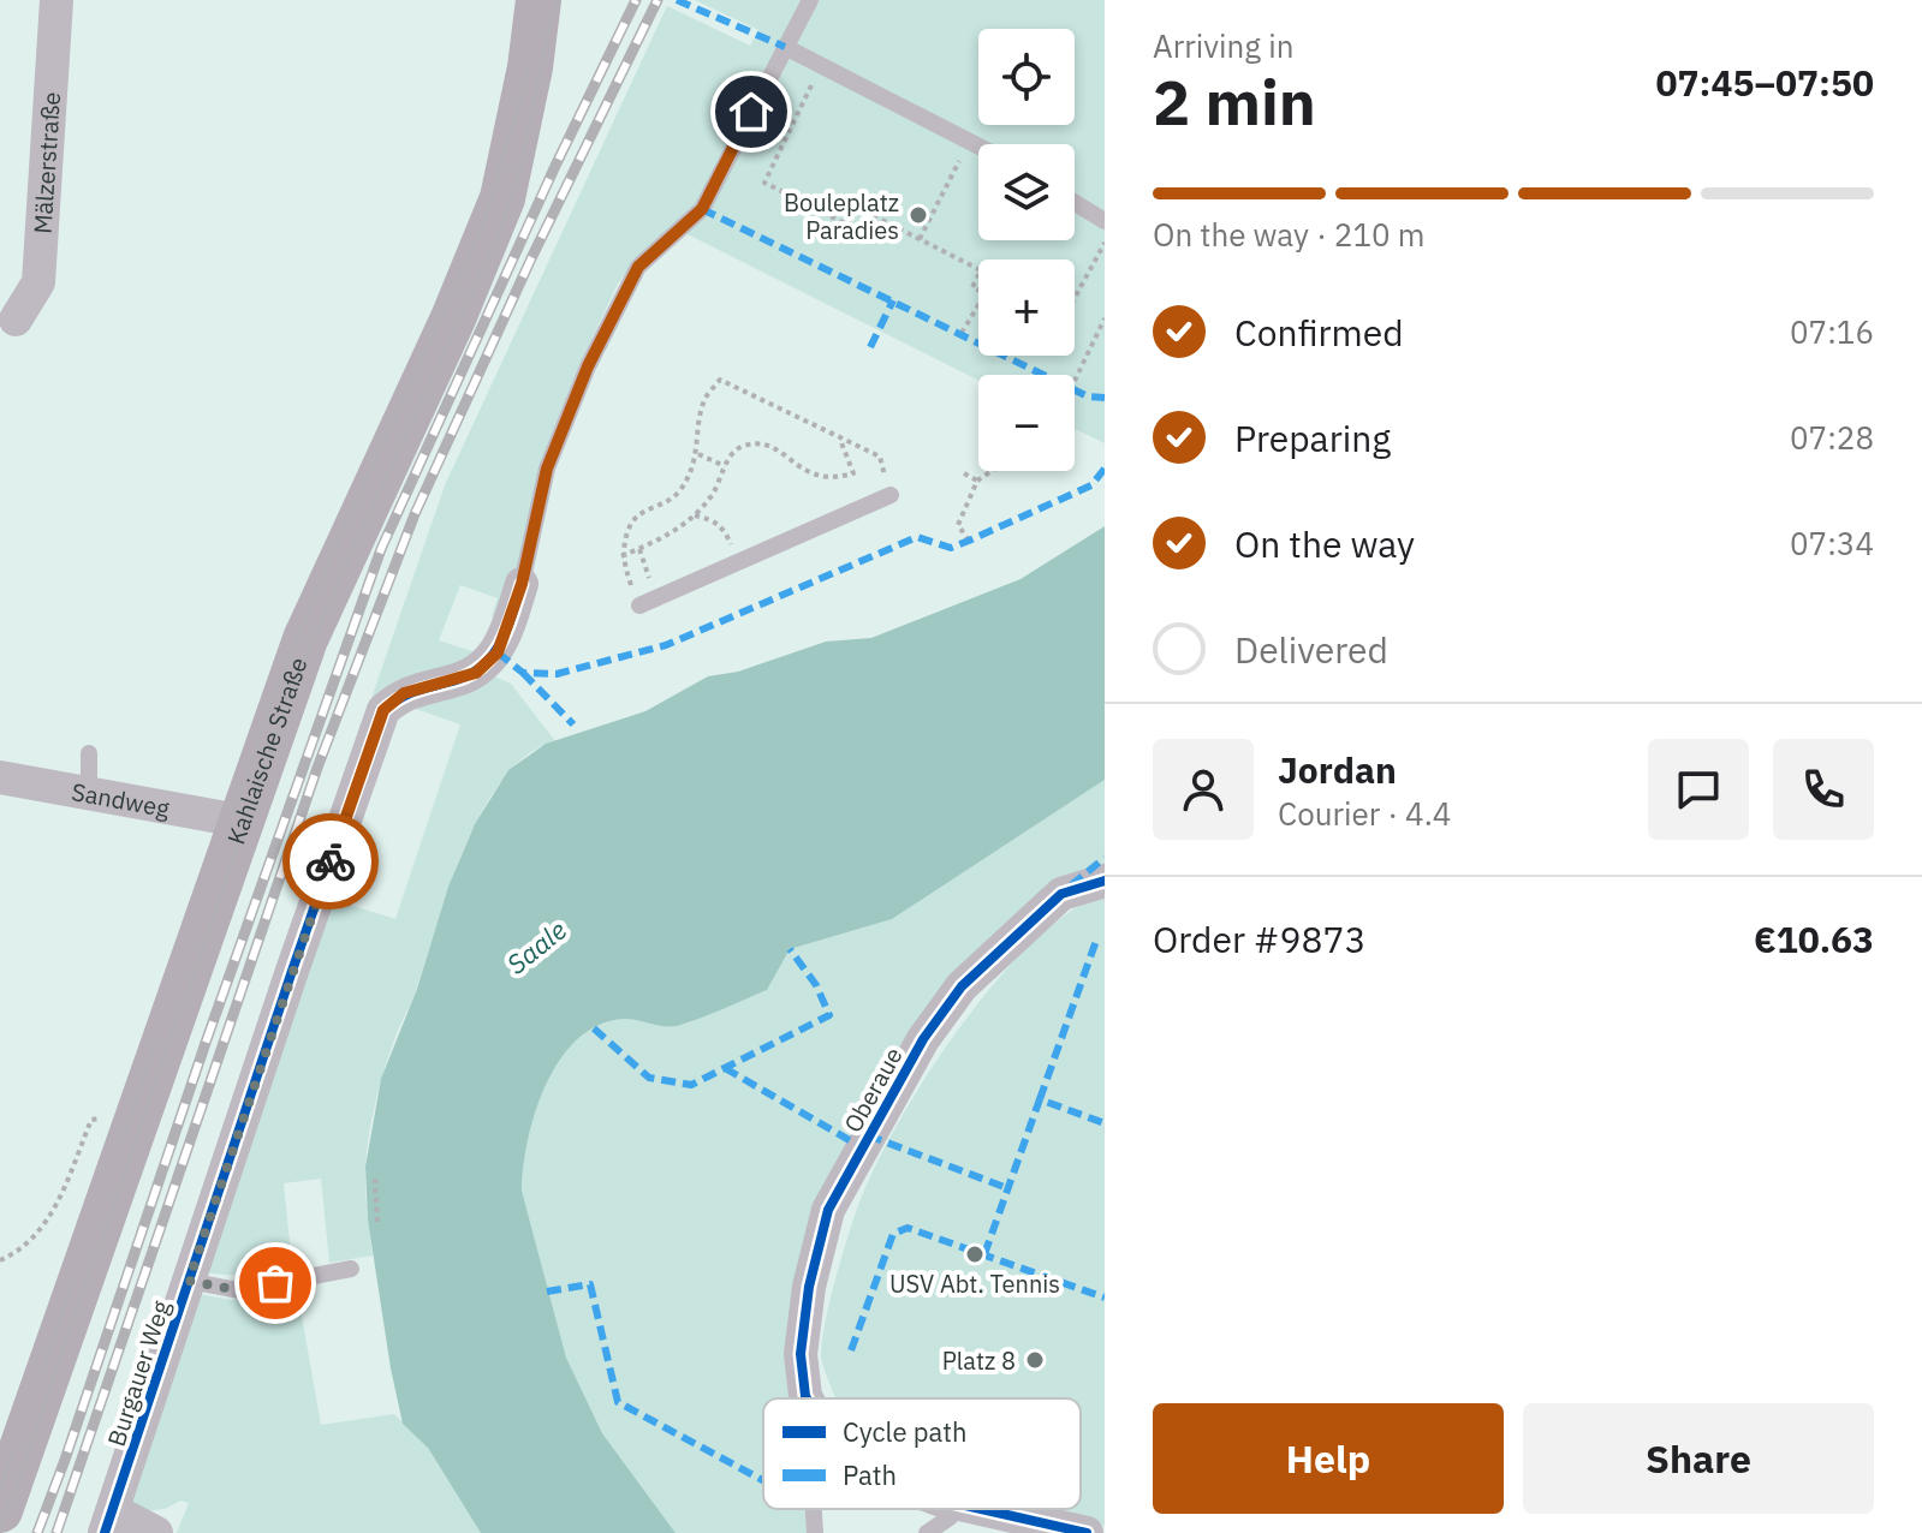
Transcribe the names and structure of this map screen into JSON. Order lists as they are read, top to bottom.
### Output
{
  "streets": {
    "main road": ["Kahlaische Straße"],
    "street": [
      "Mälzerstraße",
      "Sandweg",
      "Oberaue",
      "Burgauer Weg"
    ]
  },
  "crossings": [
    ["Kahlaische Straße", "Sandweg"]
  ],
  "water": ["Saale"],
  "places": ["Bouleplatz Paradies", "USV Abt. Tennis", "Platz 8"],
  "legend": ["Cycle path", "Path"],
  "page": {
    "heading": ["2 min", "Arriving in", "07:45–07:50"],
    "panel": [
      "Jordan",
      "Courier · 4.4",
      "Order #9873",
      "€10.63"
    ],
    "map_buttons": ["+", "−"],
    "bar": "On the way · 210 m",
    "list": [
      ["Confirmed", "07:16"],
      ["Preparing", "07:28"],
      ["On the way", "07:34"],
      "Delivered"
    ],
    "buttons": ["Help", "Share"]
  }
}
